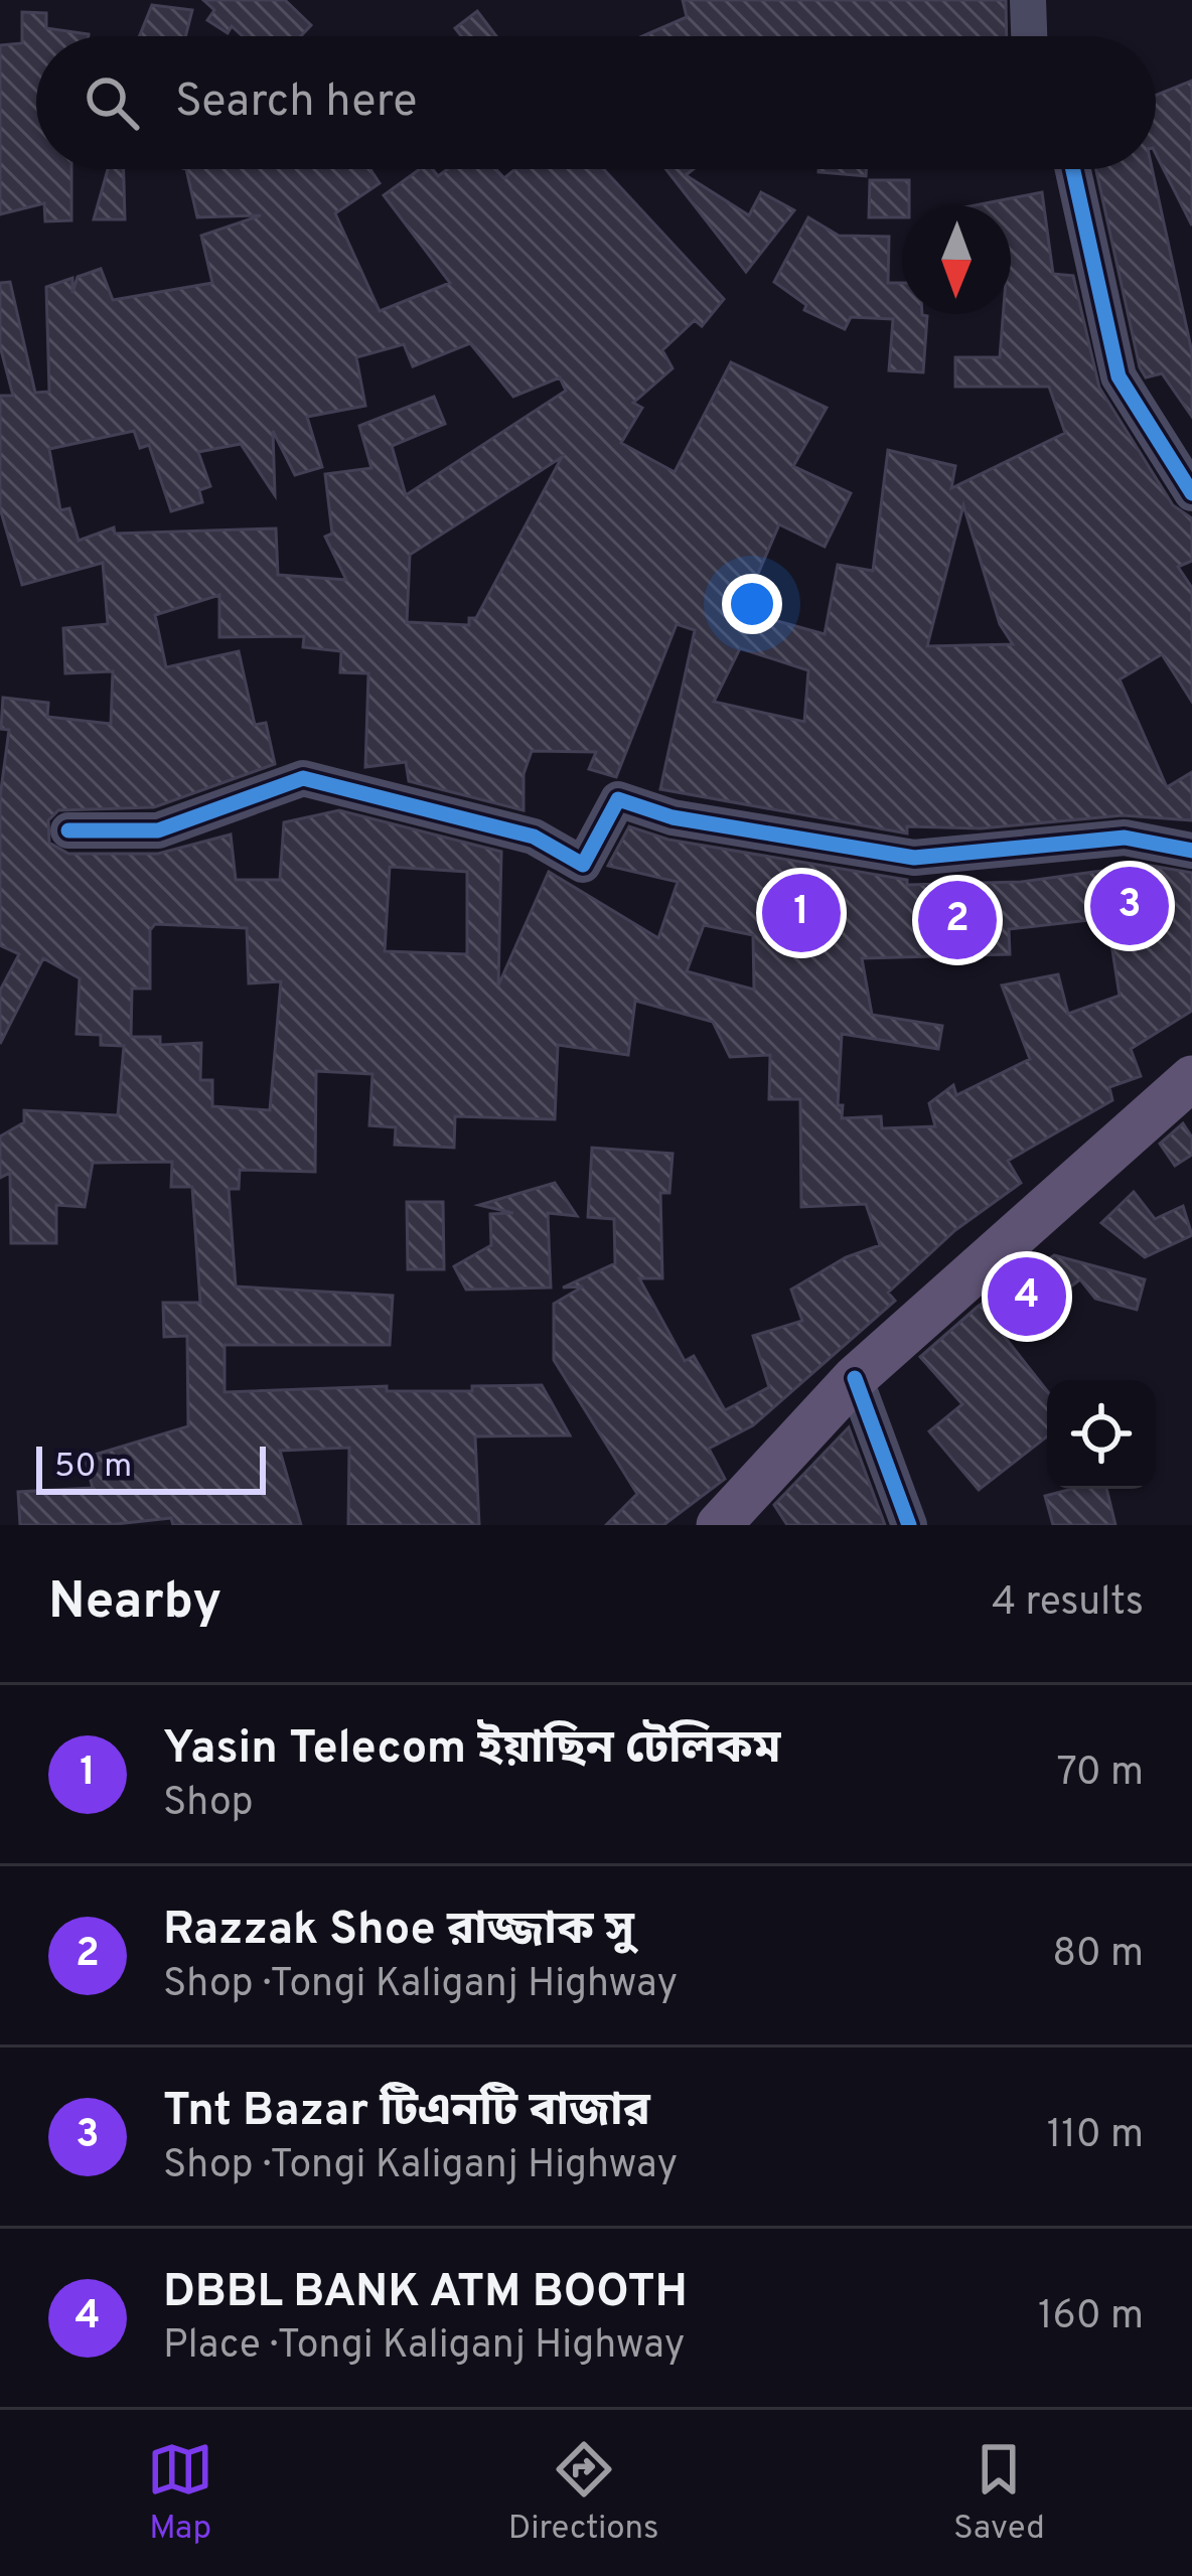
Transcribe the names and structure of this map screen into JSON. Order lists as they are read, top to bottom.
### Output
{
  "scale_bar": "50 m",
  "north": "bottom",
  "page": {
    "search": "Search here",
    "pins": [
      "3",
      "1",
      "2",
      "4"
    ],
    "scale": "50 m",
    "heading": ["Nearby", "4 results"],
    "list": [
      {
        "mark": "1",
        "name": "Yasin Telecom ইয়াছিন টেলিকম",
        "note": "Shop",
        "value": "70 m"
      },
      {
        "mark": "2",
        "name": "Razzak Shoe রাজ্জাক সু",
        "note": "Shop · Tongi Kaliganj Highway",
        "value": "80 m"
      },
      {
        "mark": "3",
        "name": "Tnt Bazar টিএনটি বাজার",
        "note": "Shop · Tongi Kaliganj Highway",
        "value": "110 m"
      },
      {
        "mark": "4",
        "name": "DBBL BANK ATM BOOTH",
        "note": "Place · Tongi Kaliganj Highway",
        "value": "160 m"
      }
    ],
    "nav": ["Map", "Directions", "Saved"]
  }
}
